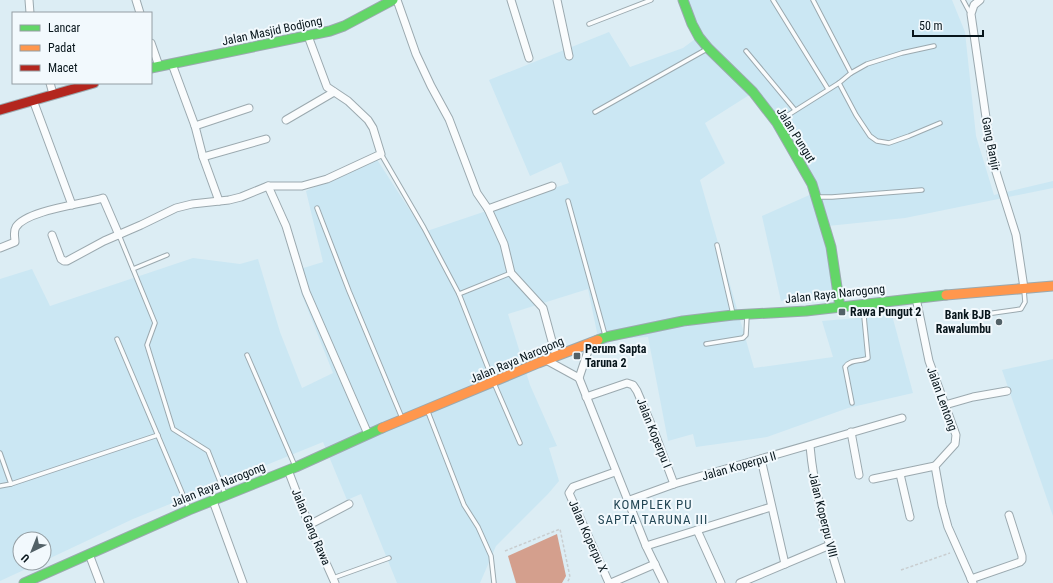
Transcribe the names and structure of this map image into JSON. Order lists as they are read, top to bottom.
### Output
{
  "streets": {
    "main road": ["Jalan Masjid Bodjong", "Jalan Pungut", "Jalan Raya Narogong"],
    "street": [
      "Gang Banjir",
      "Jalan Lentong",
      "Jalan Koperpu I",
      "Jalan Koperpu II",
      "Jalan Koperpu VIII",
      "Jalan Gang Rawa",
      "Jalan Koperpu X"
    ]
  },
  "crossings": [
    ["Jalan Pungut", "Jalan Raya Narogong"],
    ["Gang Banjir", "Jalan Raya Narogong"],
    ["Jalan Raya Narogong", "Jalan Lentong"],
    ["Jalan Raya Narogong", "Jalan Gang Rawa"],
    ["Jalan Koperpu I", "Jalan Koperpu II"],
    ["Jalan Koperpu II", "Jalan Koperpu VIII"]
  ],
  "districts": ["KOMPLEK PU SAPTA TARUNA III"],
  "places": {
    "transit": ["Rawa Pungut 2", "Perum Sapta Taruna 2"],
    "other": ["Bank BJB Rawalumbu"]
  },
  "legend": ["Lancar", "Padat", "Macet"],
  "scale_bar": "50 m",
  "north": "bottom left"
}
